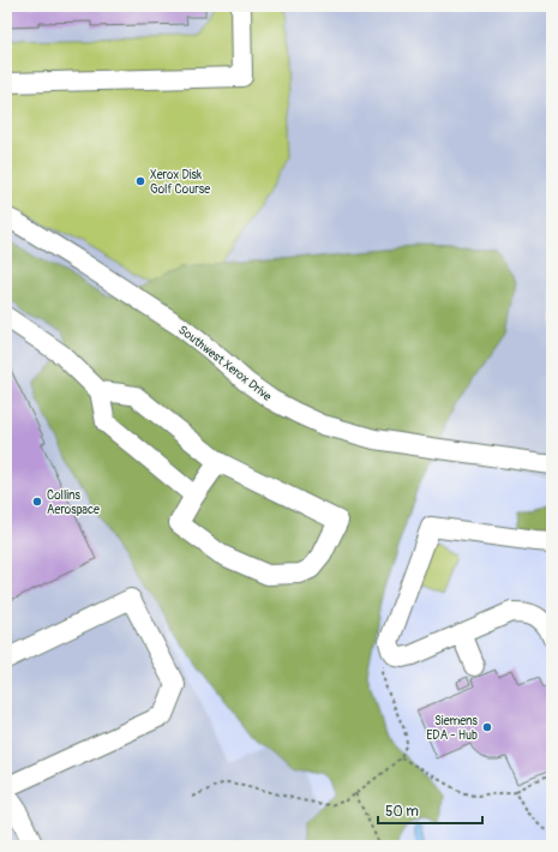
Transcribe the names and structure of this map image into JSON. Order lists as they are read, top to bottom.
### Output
{
  "streets": {
    "lane": ["Southwest Xerox Drive"]
  },
  "places": ["Xerox Disk Golf Course", "Collins Aerospace", "Siemens EDA - Hub"],
  "scale_bar": "50 m"
}
